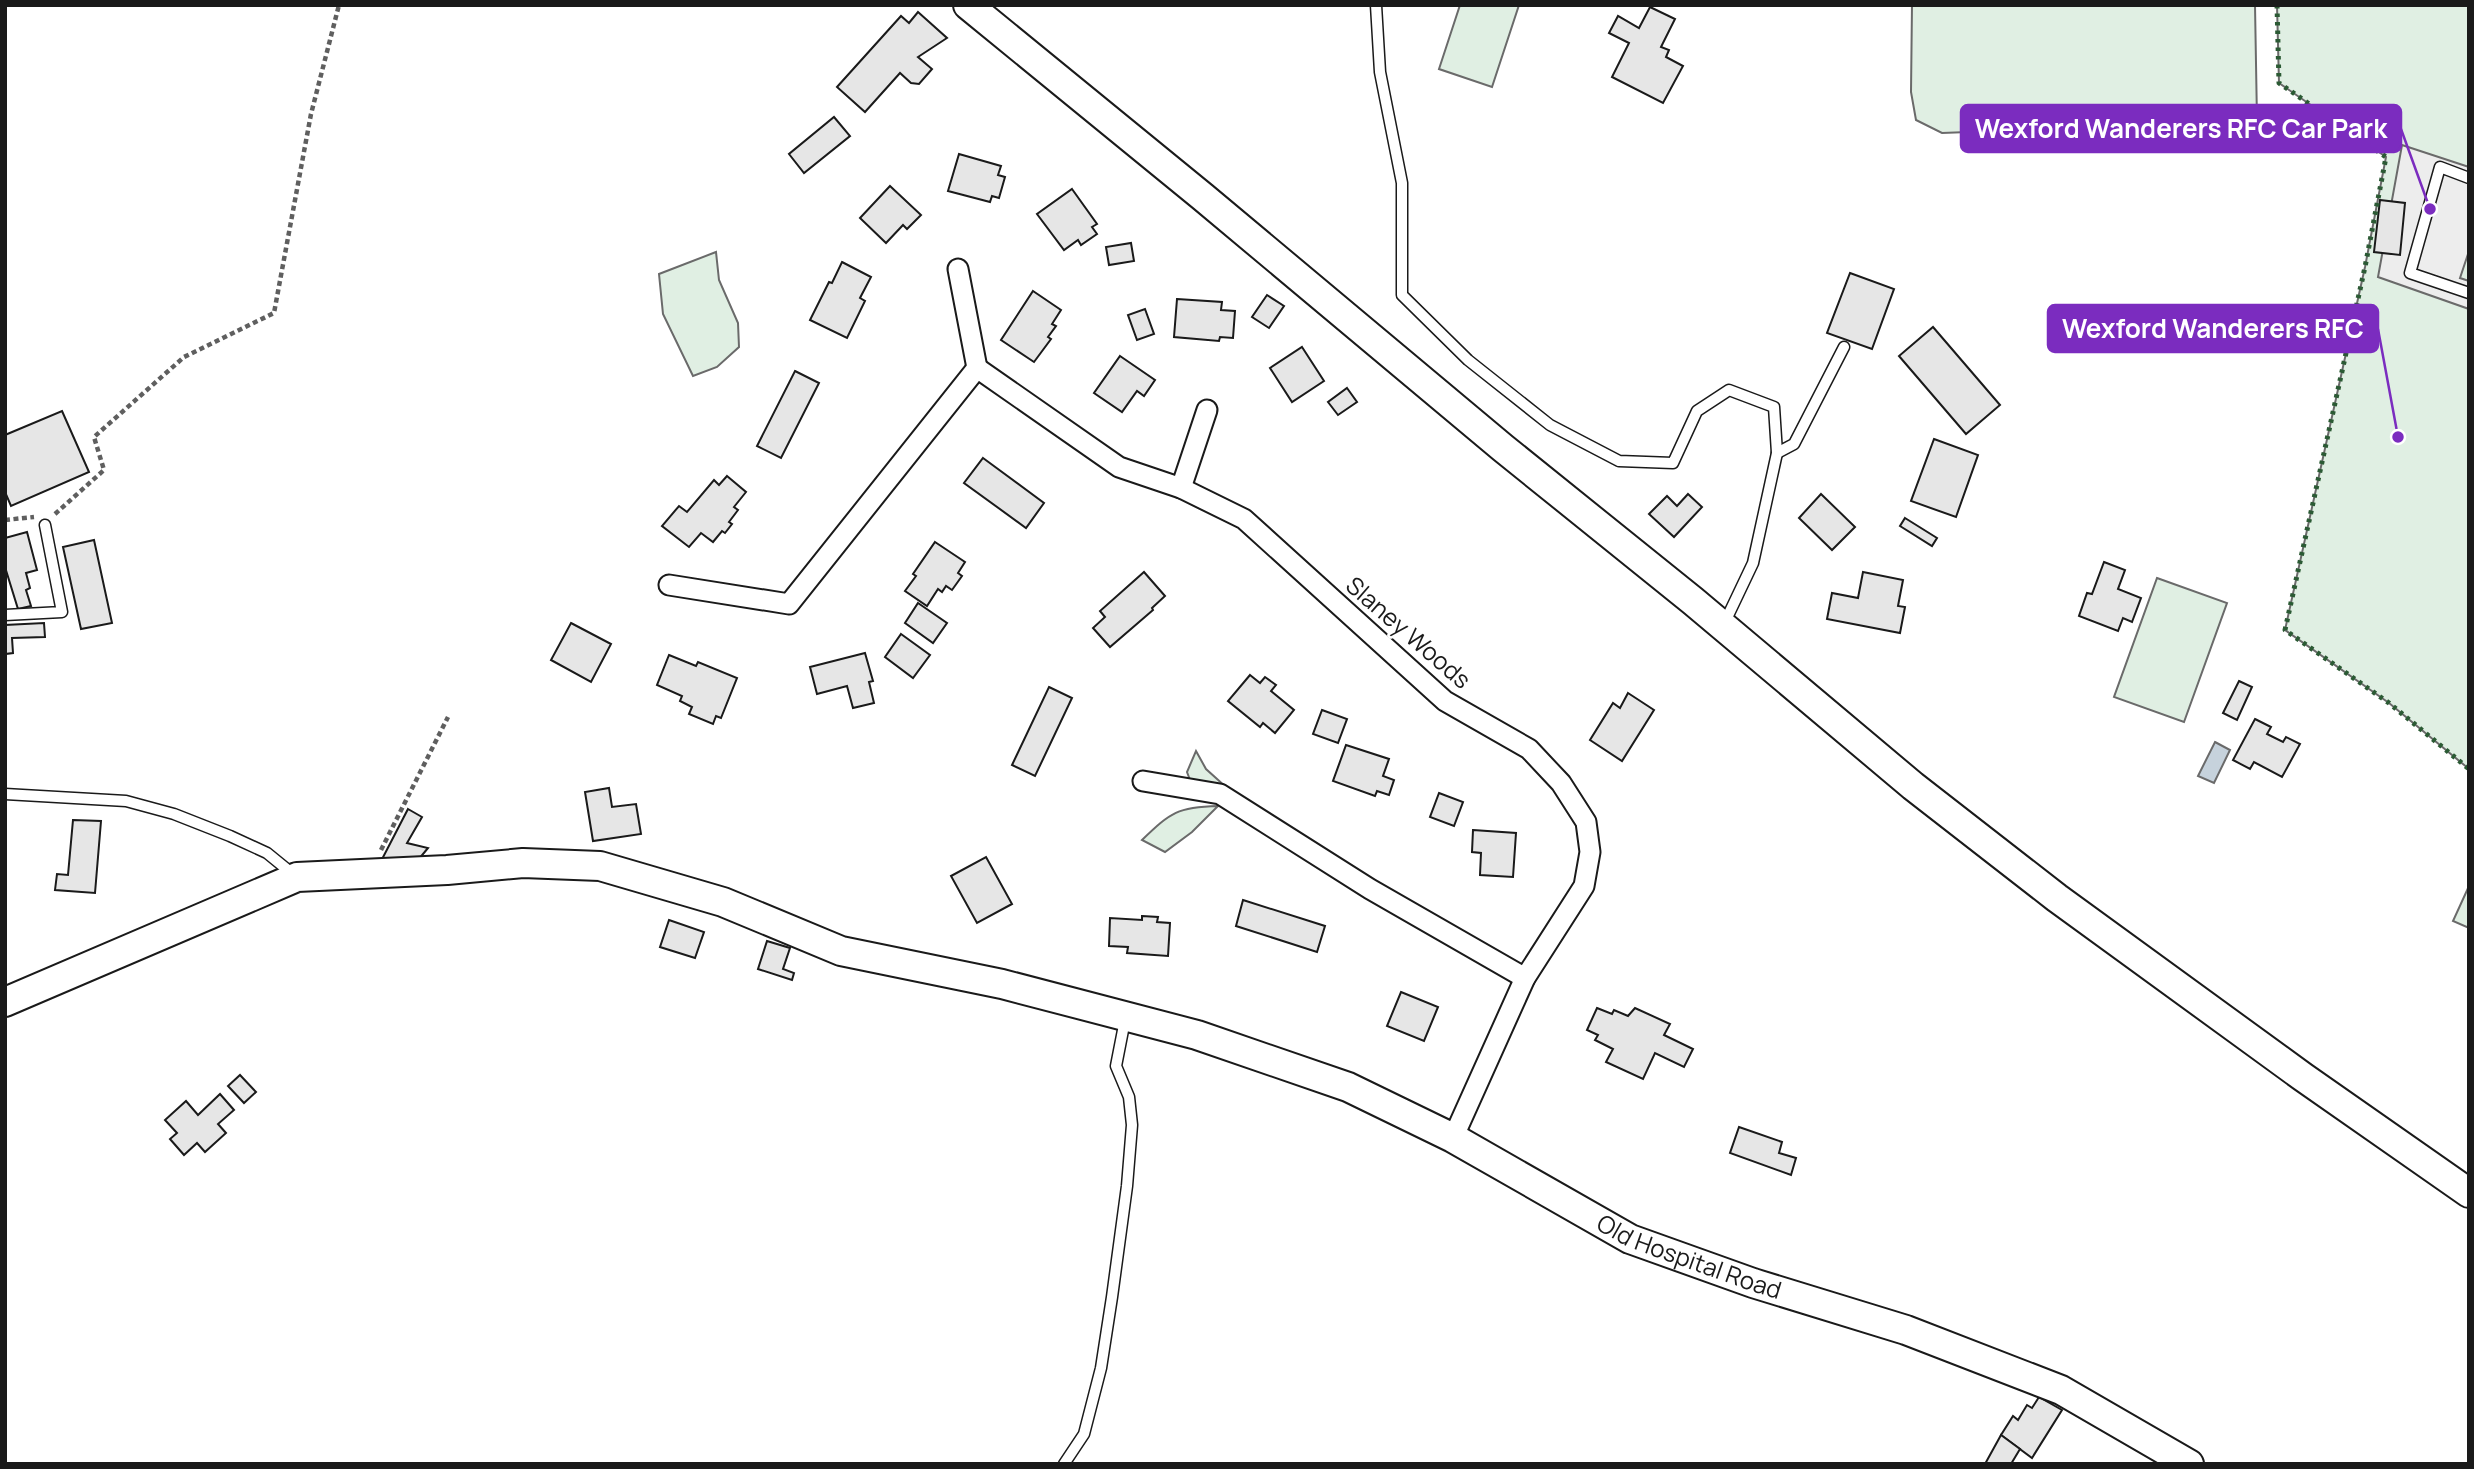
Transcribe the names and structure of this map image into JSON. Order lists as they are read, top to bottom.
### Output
{
  "streets": {
    "street": ["Slaney Woods", "Old Hospital Road"]
  },
  "crossings": [
    ["Slaney Woods", "Old Hospital Road"]
  ],
  "places": ["Wexford Wanderers RFC Car Park", "Wexford Wanderers RFC"]
}
